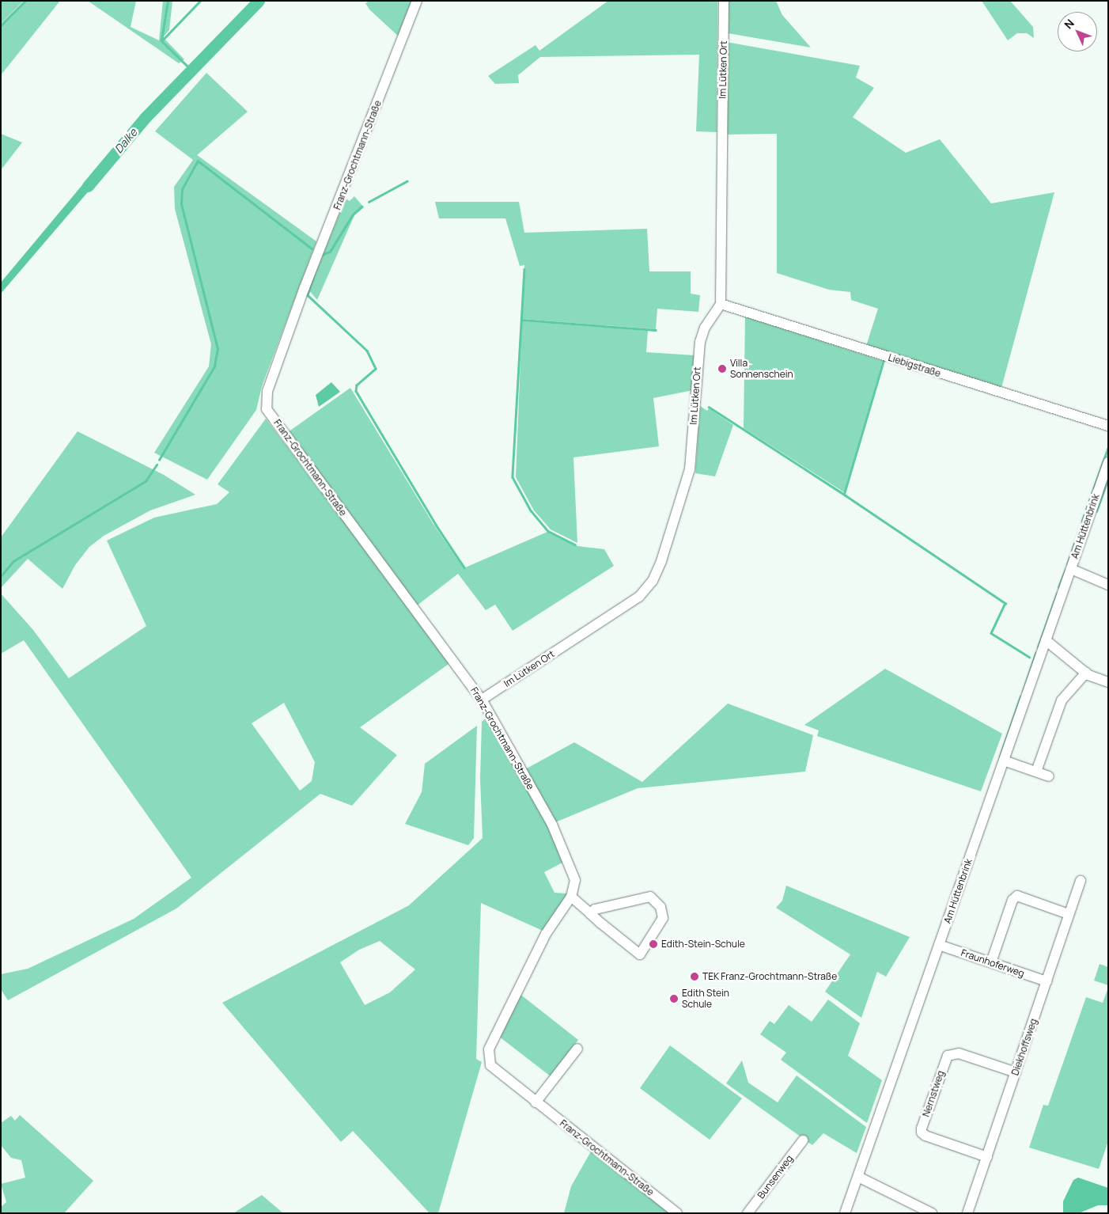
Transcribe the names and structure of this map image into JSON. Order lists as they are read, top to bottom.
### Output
{
  "streets": {
    "street": [
      "Im Lütken Ort",
      "Franz-Grochtmann-Straße",
      "Liebigstraße",
      "Am Hüttenbrink",
      "Fraunhoferweg",
      "Diekhoffsweg",
      "Nernstweg",
      "Bunsenweg"
    ]
  },
  "crossings": [
    ["Im Lütken Ort", "Franz-Grochtmann-Straße"],
    ["Im Lütken Ort", "Liebigstraße"],
    ["Am Hüttenbrink", "Fraunhoferweg"],
    ["Fraunhoferweg", "Diekhoffsweg"],
    ["Diekhoffsweg", "Nernstweg"]
  ],
  "water": ["Dalke"],
  "places": [
    "Villa Sonnenschein",
    "Edith-Stein-Schule",
    "TEK Franz-Grochtmann-Straße",
    "Edith Stein Schule"
  ],
  "north": "top left"
}
